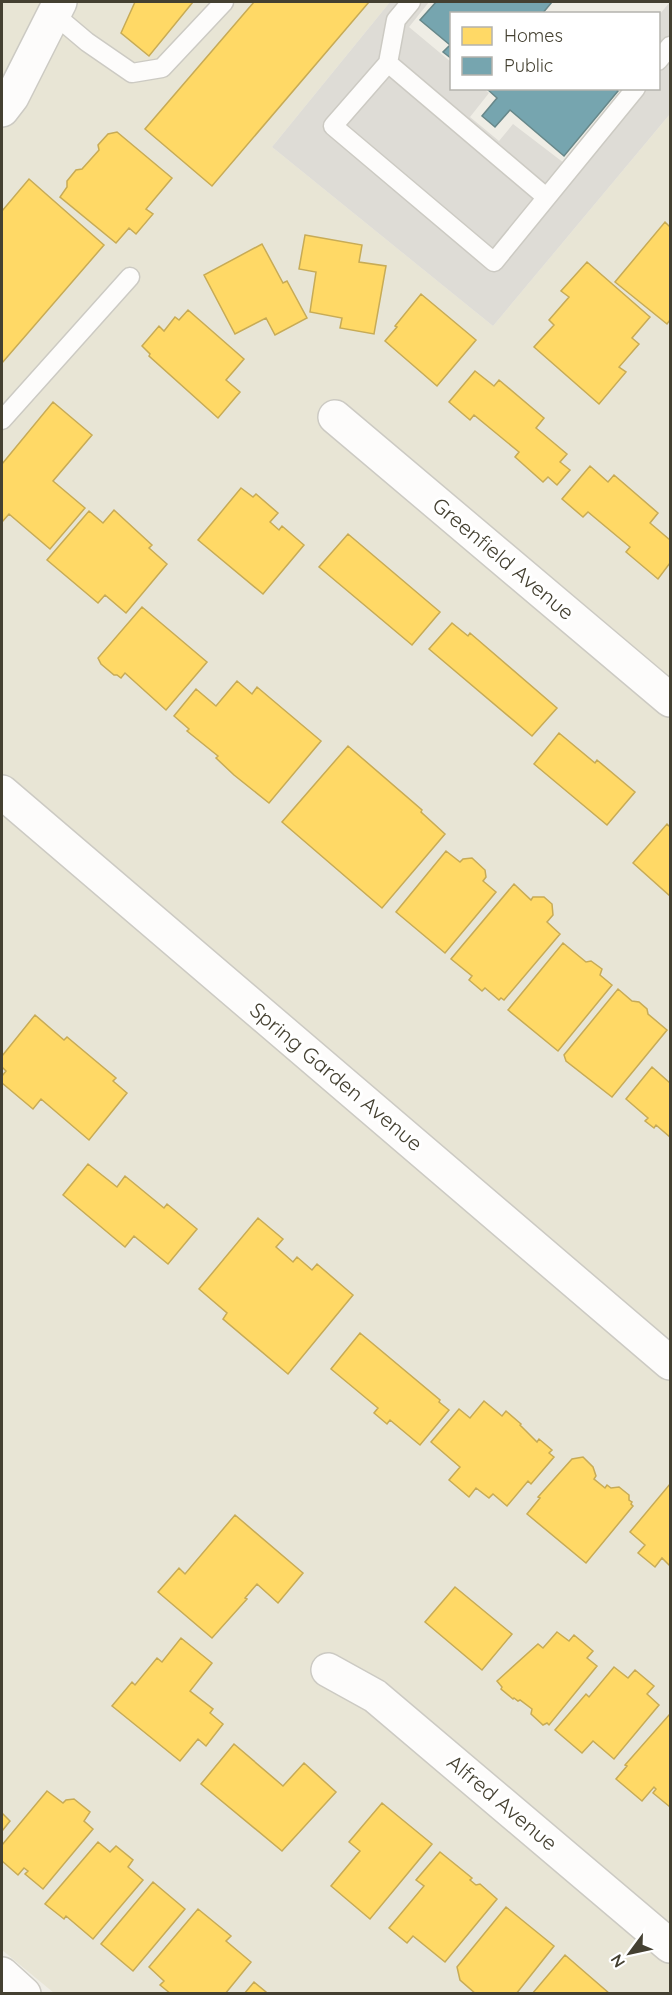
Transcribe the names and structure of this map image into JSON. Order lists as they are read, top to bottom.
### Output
{
  "streets": {
    "street": ["Greenfield Avenue", "Spring Garden Avenue", "Alfred Avenue"]
  },
  "legend": ["Homes", "Public"],
  "north": "bottom left"
}
